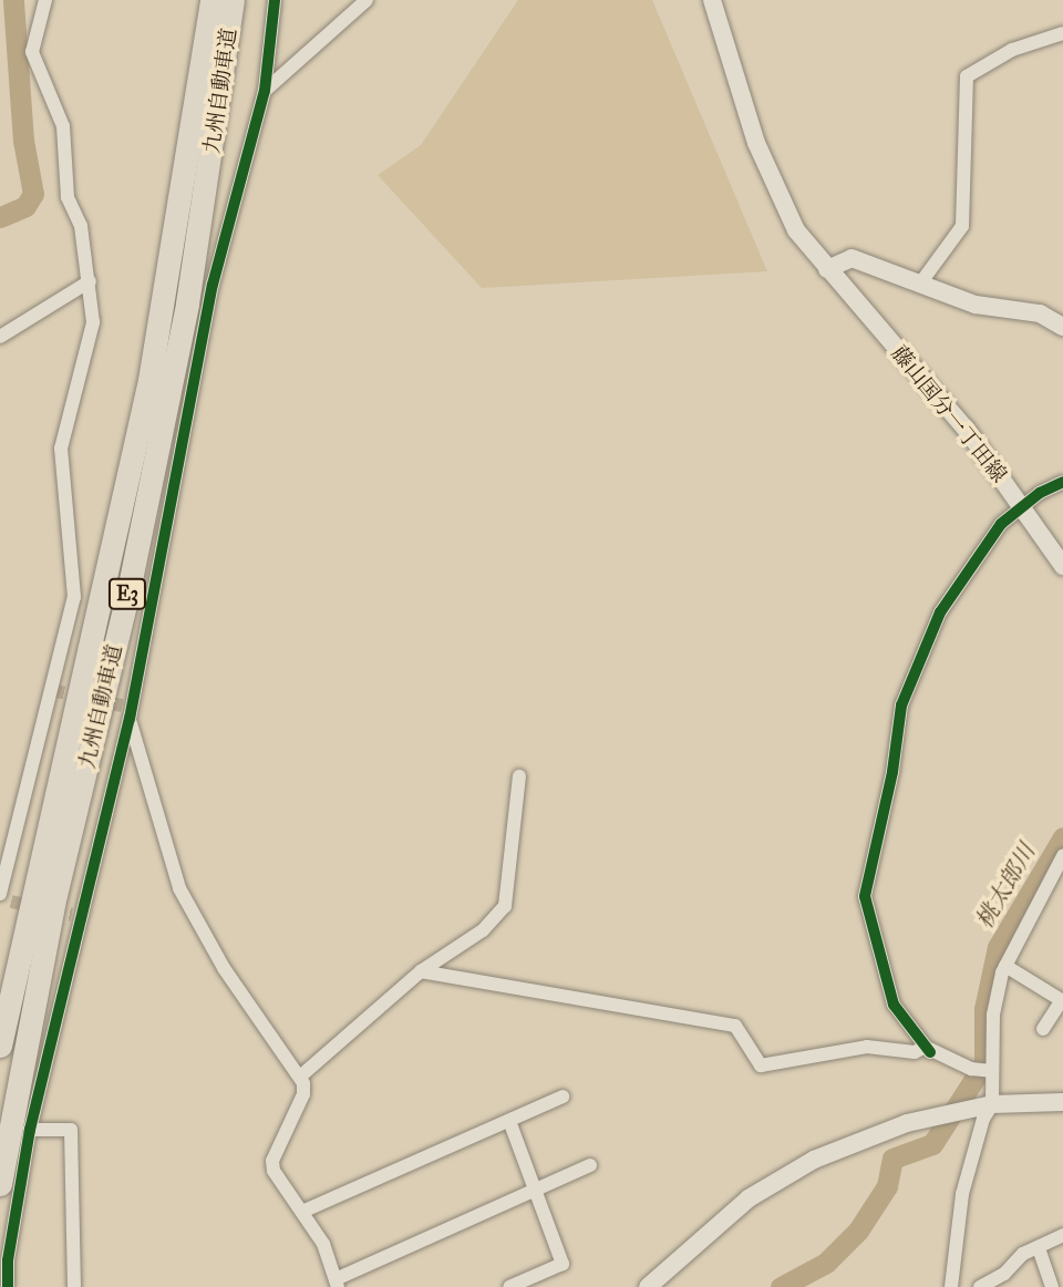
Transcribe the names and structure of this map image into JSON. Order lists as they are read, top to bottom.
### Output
{
  "streets": {
    "highway": ["九州自動車道", "E3"],
    "main road": ["藤山国分一丁田線"]
  },
  "water": ["桃太郎川"]
}
